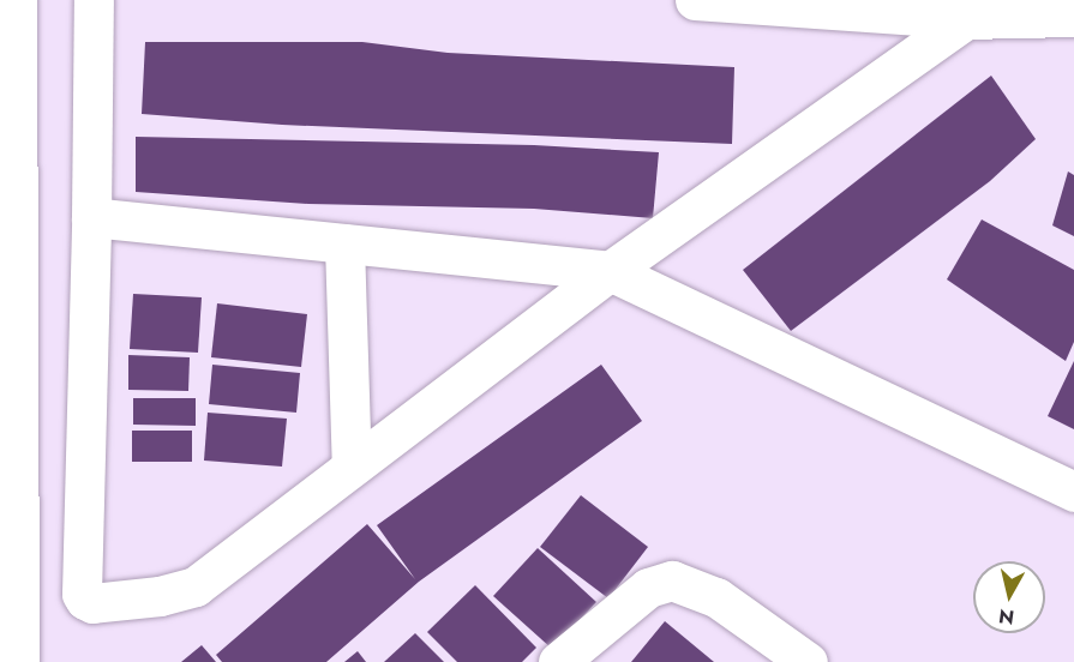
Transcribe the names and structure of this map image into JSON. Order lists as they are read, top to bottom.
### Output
{
  "north": "bottom"
}
